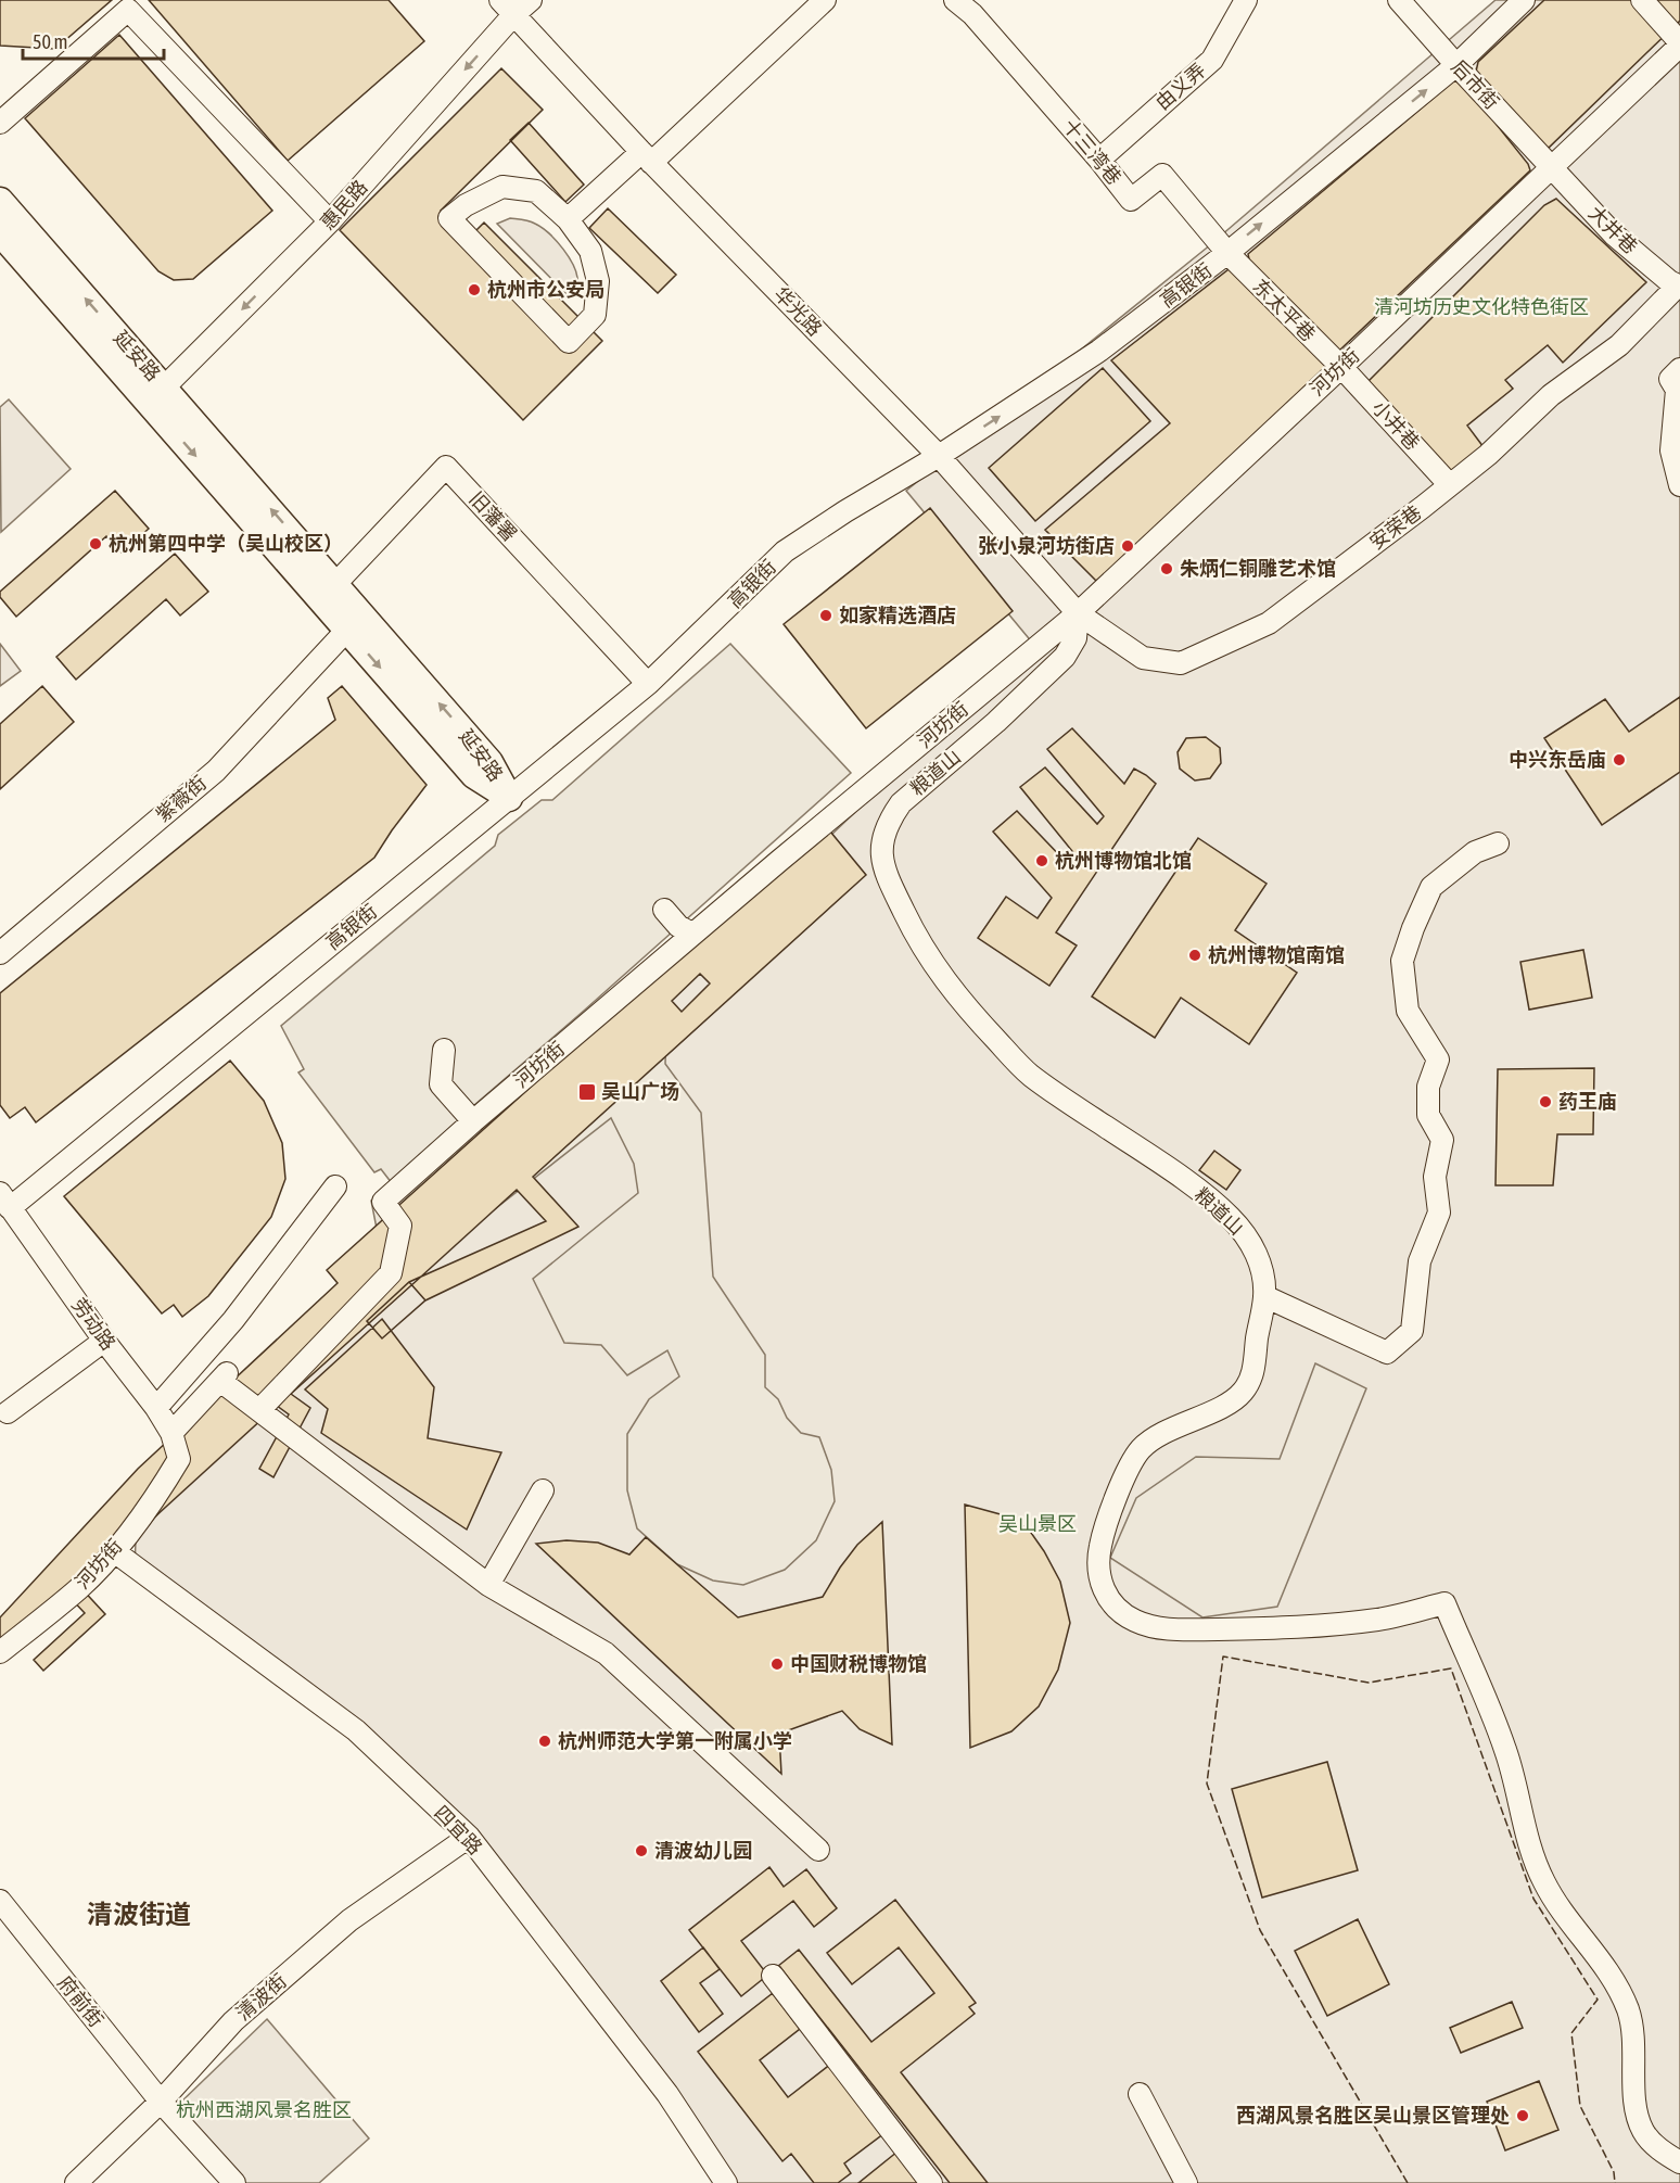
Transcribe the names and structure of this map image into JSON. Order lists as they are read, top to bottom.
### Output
{
  "streets": {
    "main road": ["延安路"],
    "street": [
      "后市街",
      "由义弄",
      "十三湾巷",
      "惠民路",
      "大井巷",
      "高银街",
      "东太平巷",
      "华光路",
      "河坊街",
      "小井巷",
      "旧藩署",
      "安荣巷",
      "粮道山",
      "紫薇街",
      "劳动路",
      "四宜路",
      "清波街",
      "府前街"
    ]
  },
  "crossings": [
    ["后市街", "大井巷"],
    ["后市街", "高银街"],
    ["后市街", "河坊街"],
    ["由义弄", "十三湾巷"],
    ["十三湾巷", "高银街"],
    ["十三湾巷", "东太平巷"],
    ["惠民路", "华光路"],
    ["惠民路", "延安路"],
    ["大井巷", "河坊街"],
    ["大井巷", "安荣巷"],
    ["高银街", "东太平巷"],
    ["高银街", "华光路"],
    ["高银街", "延安路"],
    ["高银街", "旧藩署"],
    ["高银街", "劳动路"],
    ["东太平巷", "河坊街"],
    ["东太平巷", "小井巷"],
    ["华光路", "河坊街"],
    ["华光路", "安荣巷"],
    ["华光路", "粮道山"],
    ["延安路", "旧藩署"],
    ["延安路", "紫薇街"],
    ["河坊街", "小井巷"],
    ["河坊街", "安荣巷"],
    ["河坊街", "粮道山"],
    ["河坊街", "劳动路"],
    ["河坊街", "四宜路"],
    ["小井巷", "安荣巷"],
    ["安荣巷", "粮道山"],
    ["四宜路", "清波街"],
    ["清波街", "府前街"]
  ],
  "one_way": ["惠民路"],
  "districts": ["清波街道"],
  "parks": ["清河坊历史文化特色街区", "吴山景区", "杭州西湖风景名胜区"],
  "places": {
    "other": [
      "杭州市公安局",
      "杭州第四中学（吴山校区）",
      "张小泉河坊街店",
      "朱炳仁铜雕艺术馆",
      "如家精选酒店",
      "中兴东岳庙",
      "杭州博物馆北馆",
      "杭州博物馆南馆",
      "药王庙",
      "中国财税博物馆",
      "杭州师范大学第一附属小学",
      "清波幼儿园",
      "西湖风景名胜区吴山景区管理处"
    ],
    "transit": ["吴山广场"]
  },
  "scale_bar": "50 m"
}
